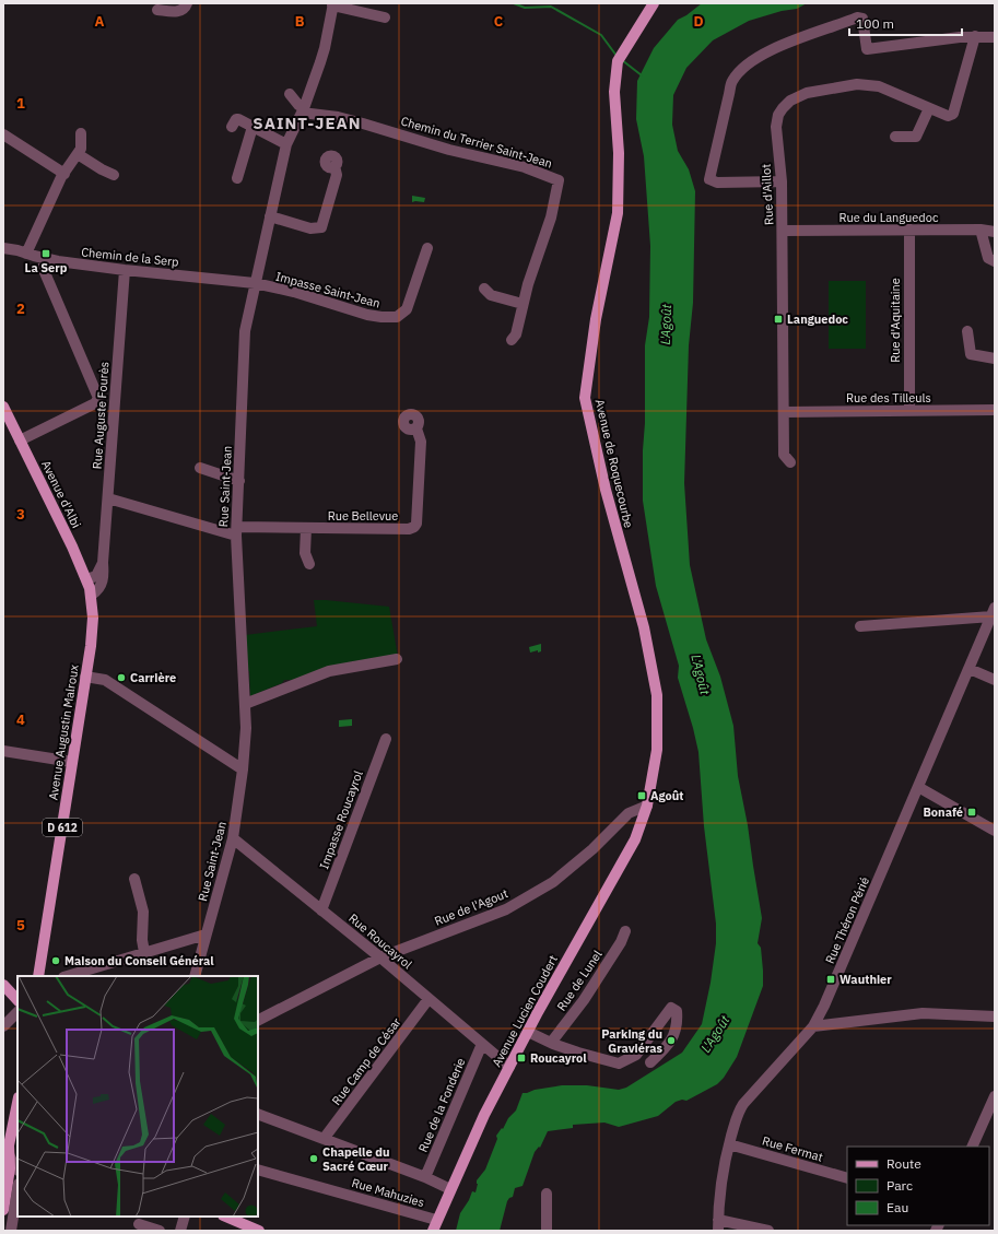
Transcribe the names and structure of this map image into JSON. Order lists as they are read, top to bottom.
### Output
{
  "streets": {
    "main road": [
      "Avenue de Roquecourbe",
      "Avenue d'Albi",
      "Avenue Augustin Malroux",
      "D 612",
      "Avenue Lucien Coudert"
    ],
    "street": [
      "Chemin du Terrier Saint-Jean",
      "Rue d'Aillot",
      "Rue du Languedoc",
      "Chemin de la Serp",
      "Impasse Saint-Jean",
      "Rue d'Aquitaine",
      "Rue des Tilleuls",
      "Rue Auguste Fourès",
      "Rue Saint-Jean",
      "Rue Bellevue",
      "Impasse Roucayrol",
      "Rue de l'Agout",
      "Rue Théron Périé",
      "Rue Roucayrol",
      "Rue de Lunel",
      "Rue Camp de César",
      "Rue de la Fonderie",
      "Rue Fermat",
      "Rue Mahuzies"
    ]
  },
  "crossings": [
    ["Chemin du Terrier Saint-Jean", "Rue Saint-Jean"],
    ["Rue d'Aillot", "Rue du Languedoc"],
    ["Rue d'Aillot", "Rue des Tilleuls"],
    ["Rue du Languedoc", "Rue d'Aquitaine"],
    ["Chemin de la Serp", "Impasse Saint-Jean"],
    ["Chemin de la Serp", "Rue Auguste Fourès"],
    ["Chemin de la Serp", "Rue Saint-Jean"],
    ["Impasse Saint-Jean", "Rue Saint-Jean"],
    ["Rue d'Aquitaine", "Rue des Tilleuls"],
    ["Rue Auguste Fourès", "Avenue d'Albi"],
    ["Rue Auguste Fourès", "Rue Bellevue"],
    ["Rue Auguste Fourès", "Avenue Augustin Malroux"],
    ["Avenue de Roquecourbe", "Rue de l'Agout"],
    ["Avenue de Roquecourbe", "Avenue Lucien Coudert"],
    ["Rue Saint-Jean", "Rue Bellevue"],
    ["Rue Saint-Jean", "Rue Roucayrol"],
    ["Avenue d'Albi", "Avenue Augustin Malroux"],
    ["Impasse Roucayrol", "Rue Roucayrol"],
    ["Rue de l'Agout", "Rue Roucayrol"],
    ["Rue de l'Agout", "Avenue Lucien Coudert"],
    ["Rue Théron Périé", "Rue Fermat"],
    ["Rue Roucayrol", "Avenue Lucien Coudert"],
    ["Rue Roucayrol", "Rue Camp de César"],
    ["Rue Roucayrol", "Rue de la Fonderie"],
    ["Avenue Lucien Coudert", "Rue Mahuzies"]
  ],
  "districts": ["SAINT-JEAN"],
  "water": ["L'Agoût"],
  "places": {
    "transit": [
      "La Serp",
      "Languedoc",
      "Agoût",
      "Bonafé",
      "Wauthier",
      "Roucayrol"
    ],
    "other": [
      "Carrière",
      "Maison du Conseil Général",
      "Parking du Graviéras",
      "Chapelle du Sacré Cœur"
    ]
  },
  "legend": ["Route", "Parc", "Eau"],
  "scale_bar": "100 m",
  "grid": {
    "columns": [
      "A",
      "B",
      "C",
      "D"
    ],
    "rows": [
      "1",
      "2",
      "3",
      "4",
      "5"
    ]
  }
}
